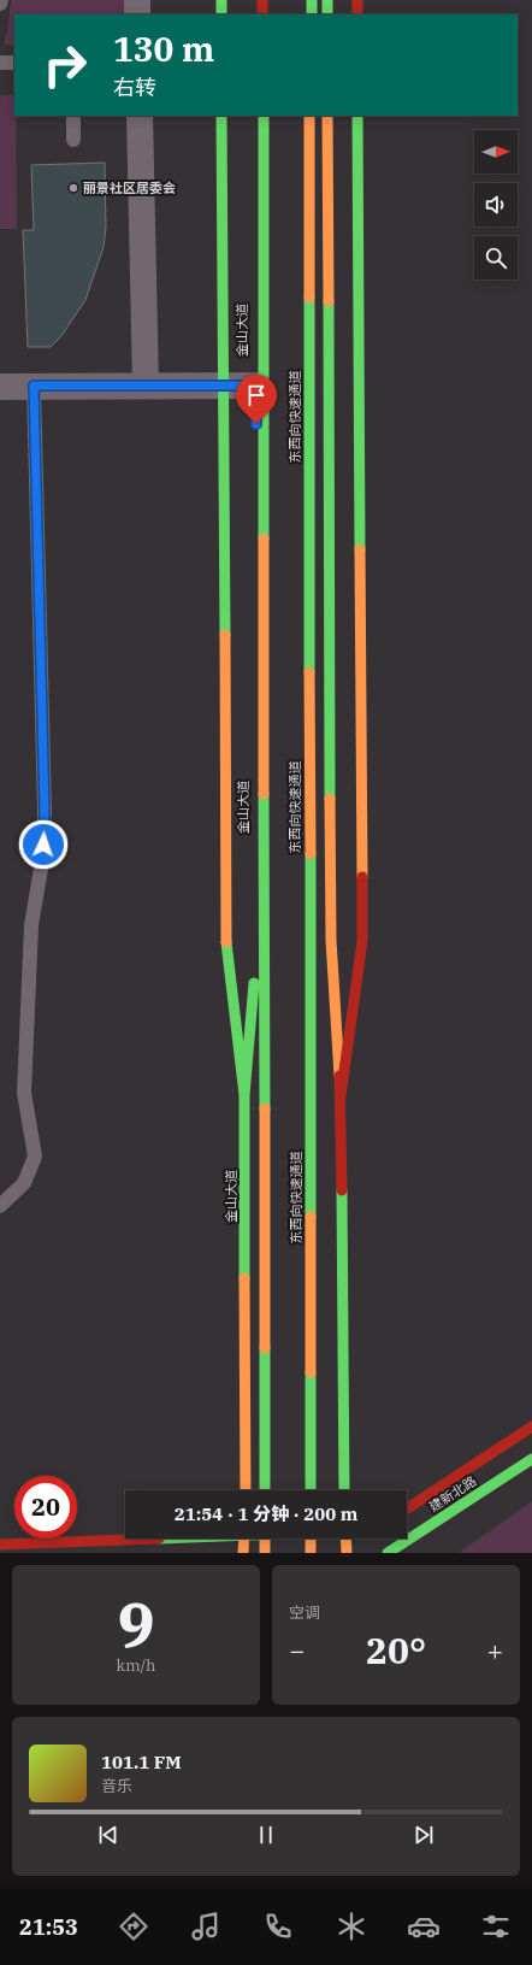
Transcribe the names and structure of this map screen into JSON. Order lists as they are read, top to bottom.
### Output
{
  "streets": {
    "main road": ["金山大道", "东西向快速通道", "建新北路"]
  },
  "places": ["丽景社区居委会"],
  "north": "right",
  "page": {
    "turn": ["130 m", "右转"],
    "limit": "20",
    "trip": "21:54 · 1 分钟 · 200 m",
    "tile": [
      ["9", "km/h"],
      "空调"
    ],
    "heat": ["−", "20°", "+"],
    "song": ["101.1 FM", "音乐"],
    "tabs": "21:53"
  }
}
